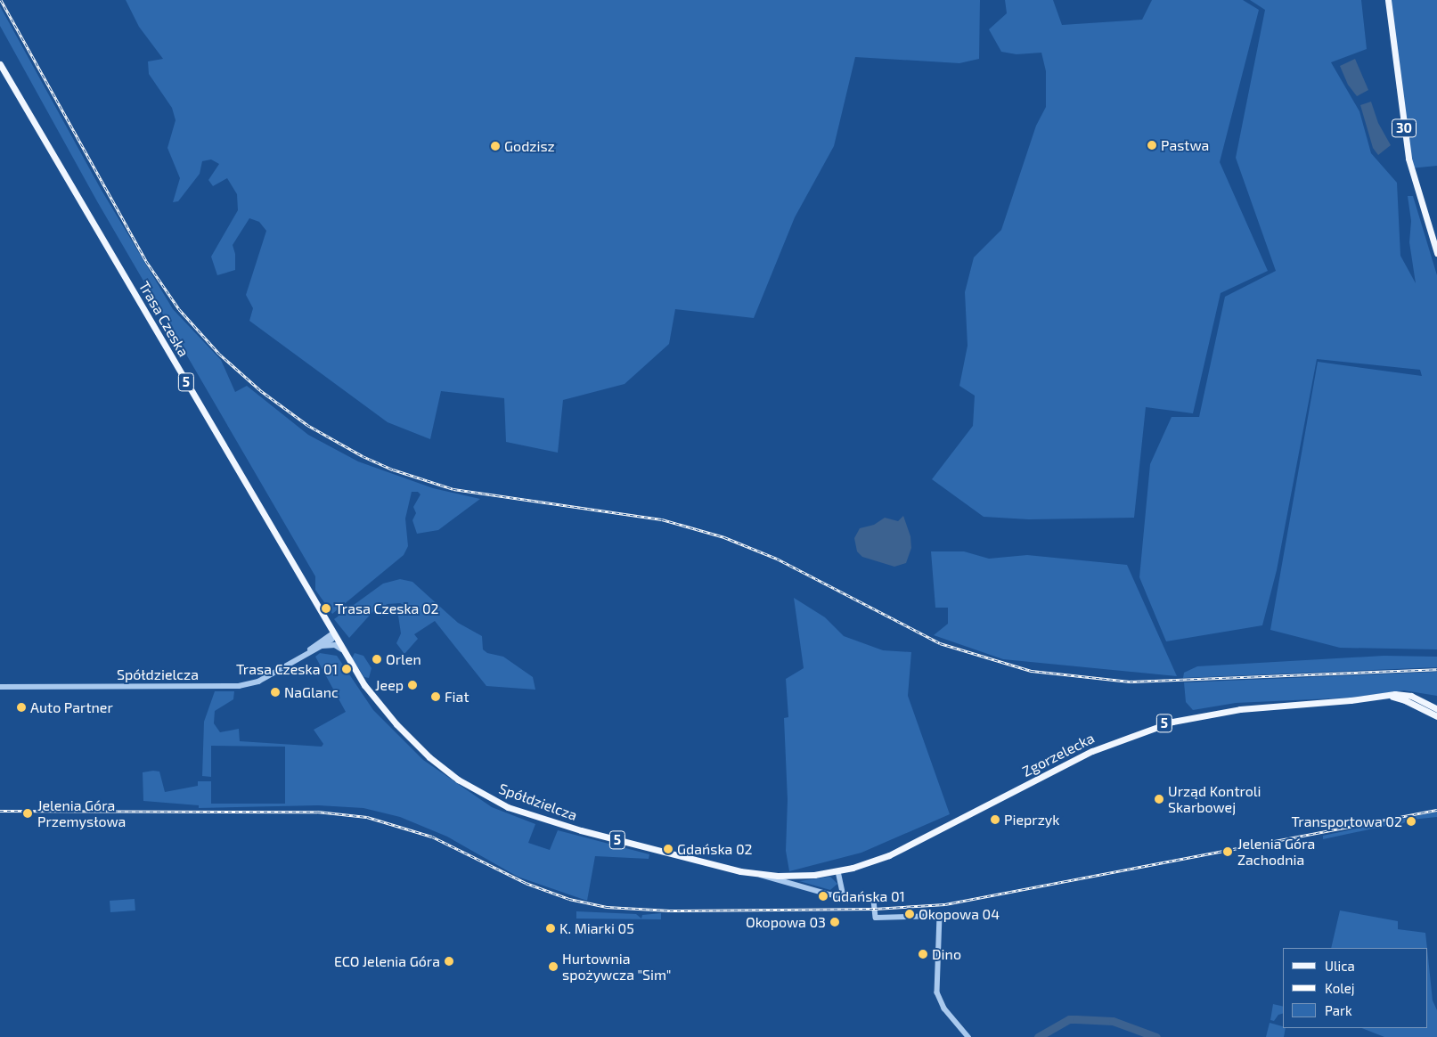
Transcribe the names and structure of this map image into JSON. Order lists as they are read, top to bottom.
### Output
{
  "streets": {
    "main road": [
      "30",
      "Trasa Czeska",
      "5",
      "Spółdzielcza",
      "Zgorzelecka"
    ]
  },
  "crossings": [
    ["Trasa Czeska", "Spółdzielcza"],
    ["Spółdzielcza", "Zgorzelecka"]
  ],
  "places": [
    "Pastwa",
    "Godzisz",
    "Trasa Czeska 02",
    "Orlen",
    "Trasa Czeska 01",
    "Jeep",
    "NaGlanc",
    "Fiat",
    "Auto Partner",
    "Urząd Kontroli Skarbowej",
    "Jelenia Góra Przemysłowa",
    "Pieprzyk",
    "Transportowa 02",
    "Gdańska 02",
    "Jelenia Góra Zachodnia",
    "Gdańska 01",
    "Okopowa 04",
    "Okopowa 03",
    "K. Miarki 05",
    "Dino",
    "ECO Jelenia Góra",
    "Hurtownia spożywcza \"Sim\""
  ],
  "legend": ["Ulica", "Kolej", "Park"]
}
